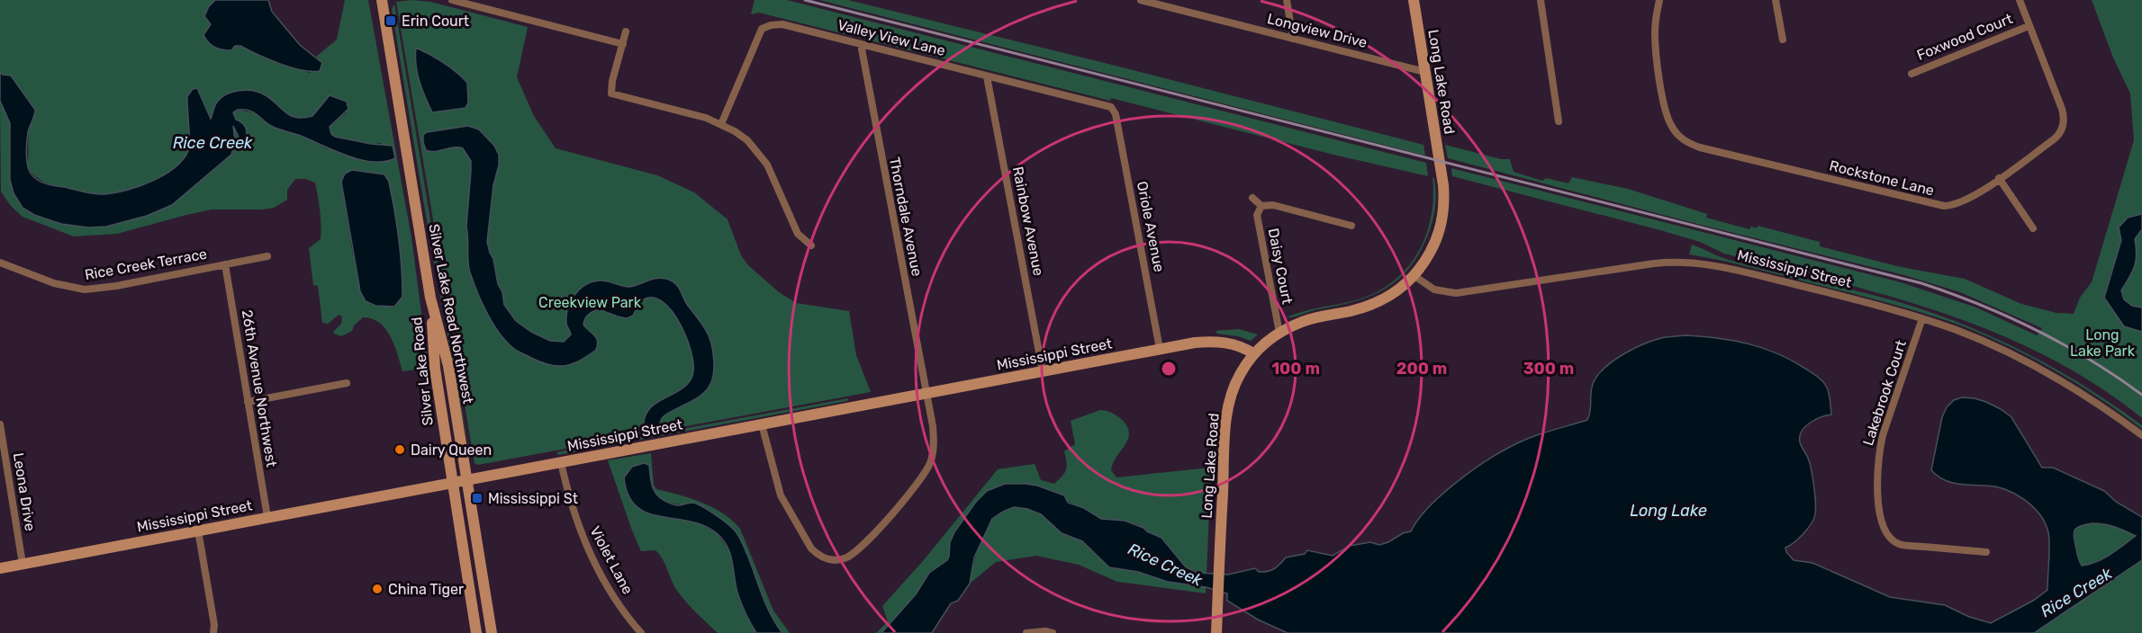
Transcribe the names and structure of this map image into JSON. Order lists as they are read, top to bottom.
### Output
{
  "streets": {
    "street": [
      "Longview Drive",
      "Foxwood Court",
      "Valley View Lane",
      "Long Lake Road",
      "Rockstone Lane",
      "Thorndale Avenue",
      "Rainbow Avenue",
      "Oriole Avenue",
      "Rice Creek Terrace",
      "Daisy Court",
      "Mississippi Street",
      "Silver Lake Road Northwest",
      "Silver Lake Road",
      "26th Avenue Northwest",
      "Lakebrook Court",
      "Leona Drive",
      "Violet Lane"
    ]
  },
  "crossings": [
    ["Longview Drive", "Long Lake Road"],
    ["Foxwood Court", "Rockstone Lane"],
    ["Valley View Lane", "Thorndale Avenue"],
    ["Valley View Lane", "Rainbow Avenue"],
    ["Valley View Lane", "Oriole Avenue"],
    ["Long Lake Road", "Daisy Court"],
    ["Long Lake Road", "Mississippi Street"],
    ["Thorndale Avenue", "Mississippi Street"],
    ["Rainbow Avenue", "Mississippi Street"],
    ["Oriole Avenue", "Mississippi Street"],
    ["Rice Creek Terrace", "26th Avenue Northwest"],
    ["Mississippi Street", "Silver Lake Road Northwest"],
    ["Mississippi Street", "Silver Lake Road"],
    ["Mississippi Street", "26th Avenue Northwest"],
    ["Mississippi Street", "Lakebrook Court"],
    ["Mississippi Street", "Leona Drive"],
    ["Mississippi Street", "Violet Lane"],
    ["Silver Lake Road Northwest", "Silver Lake Road"]
  ],
  "water": ["Rice Creek", "Long Lake"],
  "parks": ["Creekview Park", "Long Lake Park"],
  "places": {
    "transit": ["Erin Court", "Mississippi St"],
    "other": ["Dairy Queen", "China Tiger"]
  },
  "rings": ["100 m", "200 m", "300 m"]
}
